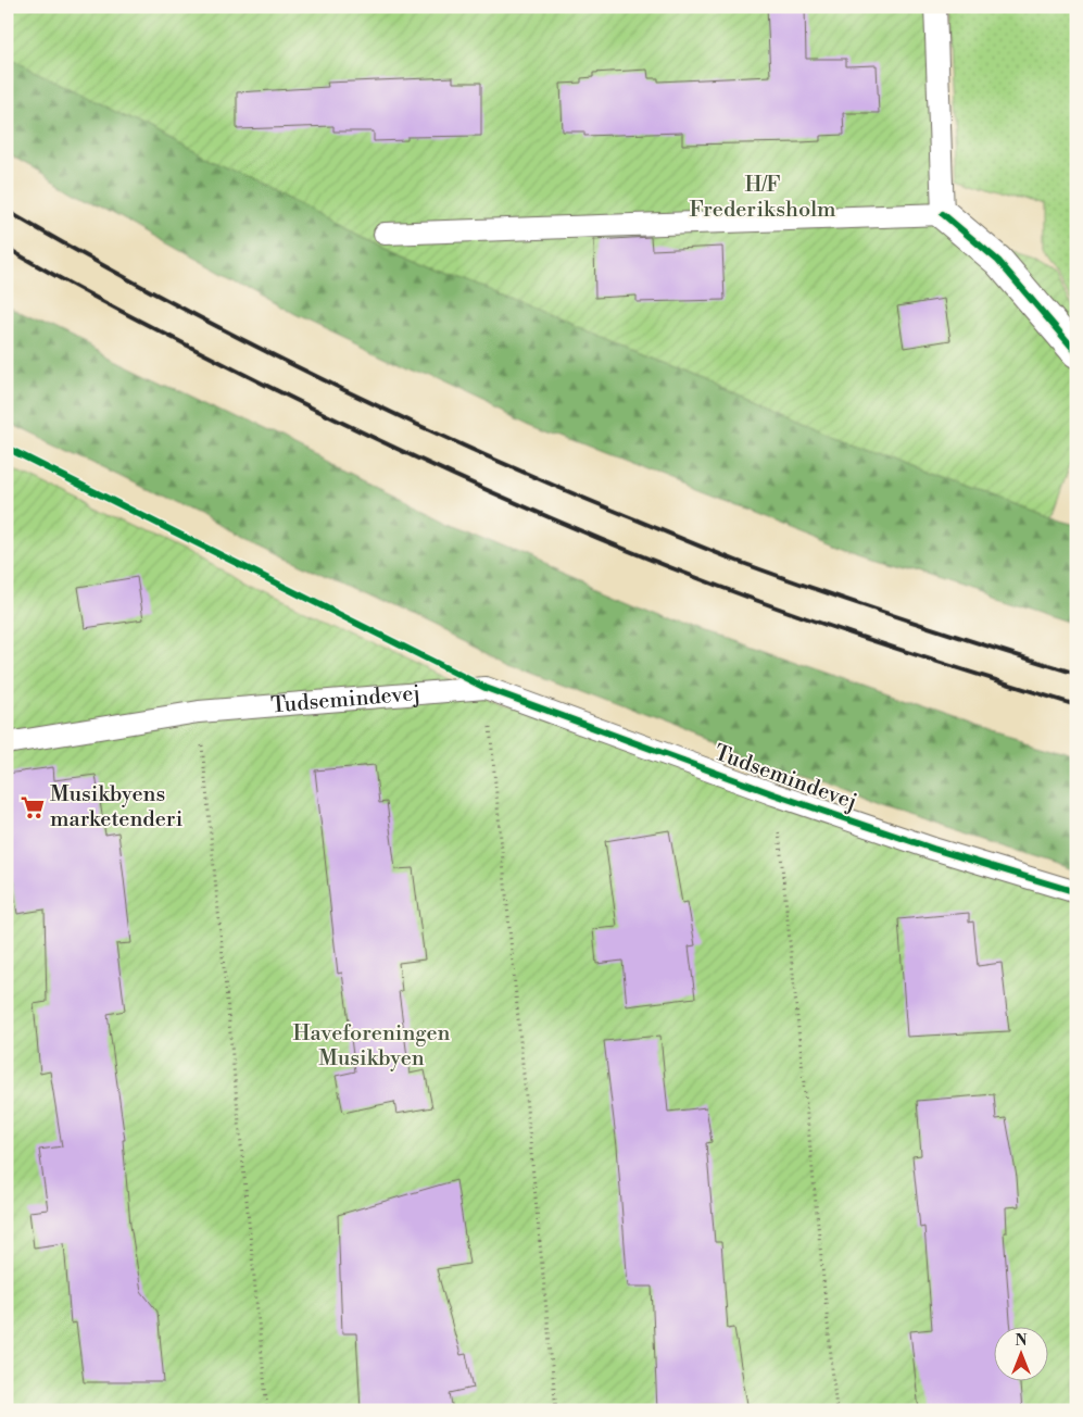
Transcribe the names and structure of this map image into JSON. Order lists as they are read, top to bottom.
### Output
{
  "streets": {
    "lane": ["Tudsemindevej"]
  },
  "parks": ["H/F Frederiksholm", "Haveforeningen Musikbyen"],
  "places": {
    "supermarket": ["Musikbyens marketenderi"]
  },
  "north": "top"
}
